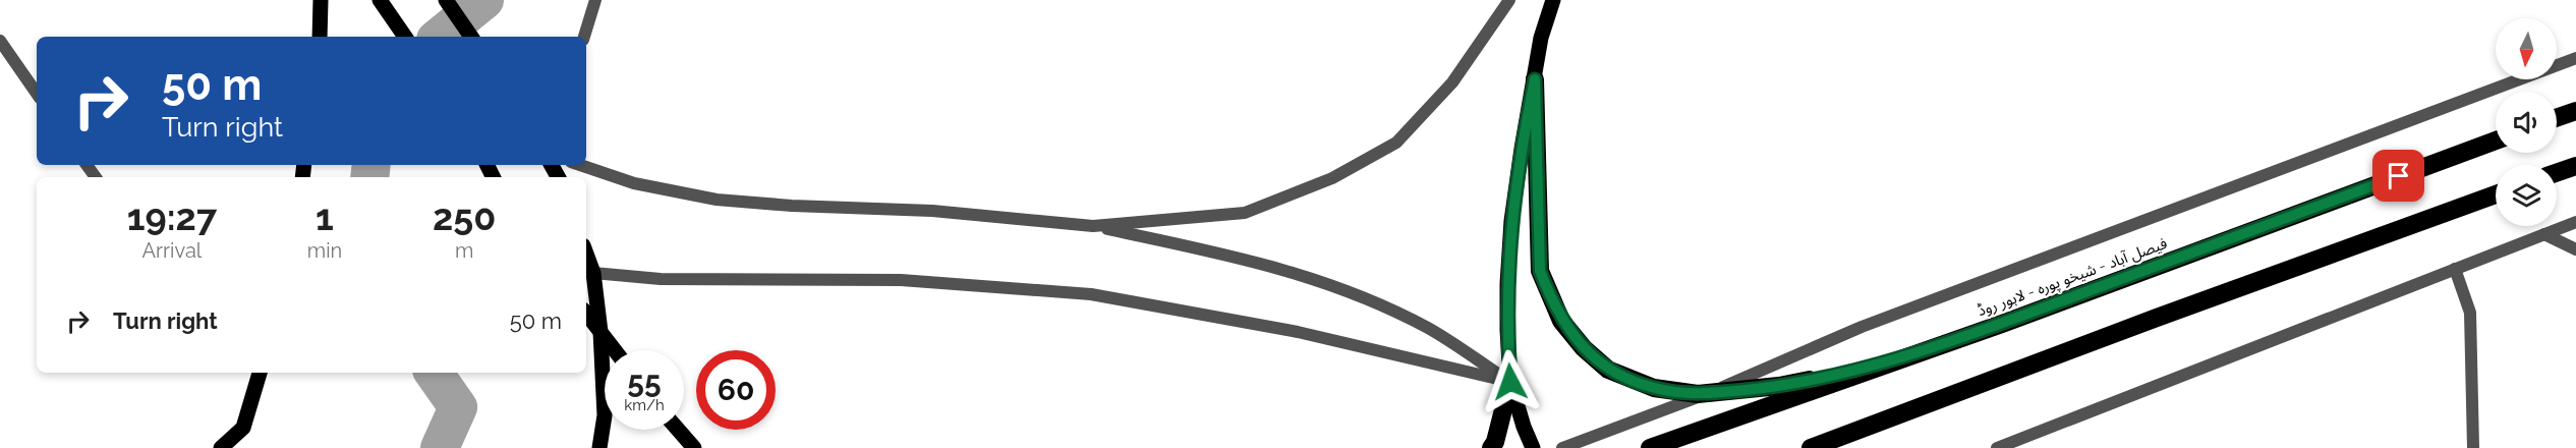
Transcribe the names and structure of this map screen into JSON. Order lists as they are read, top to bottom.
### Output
{
  "streets": {
    "highway": ["فیصل آباد - شیخو پورہ - لاہور روڈ"]
  },
  "north": "bottom",
  "page": {
    "turn": ["50 m", "Turn right"],
    "eta": [
      "19:27",
      "Arrival",
      "1",
      "min",
      "250",
      "m"
    ],
    "list": [
      {
        "name": "Turn right",
        "value": "50 m"
      }
    ],
    "speed": "55 km/h",
    "limit": "60"
  }
}
